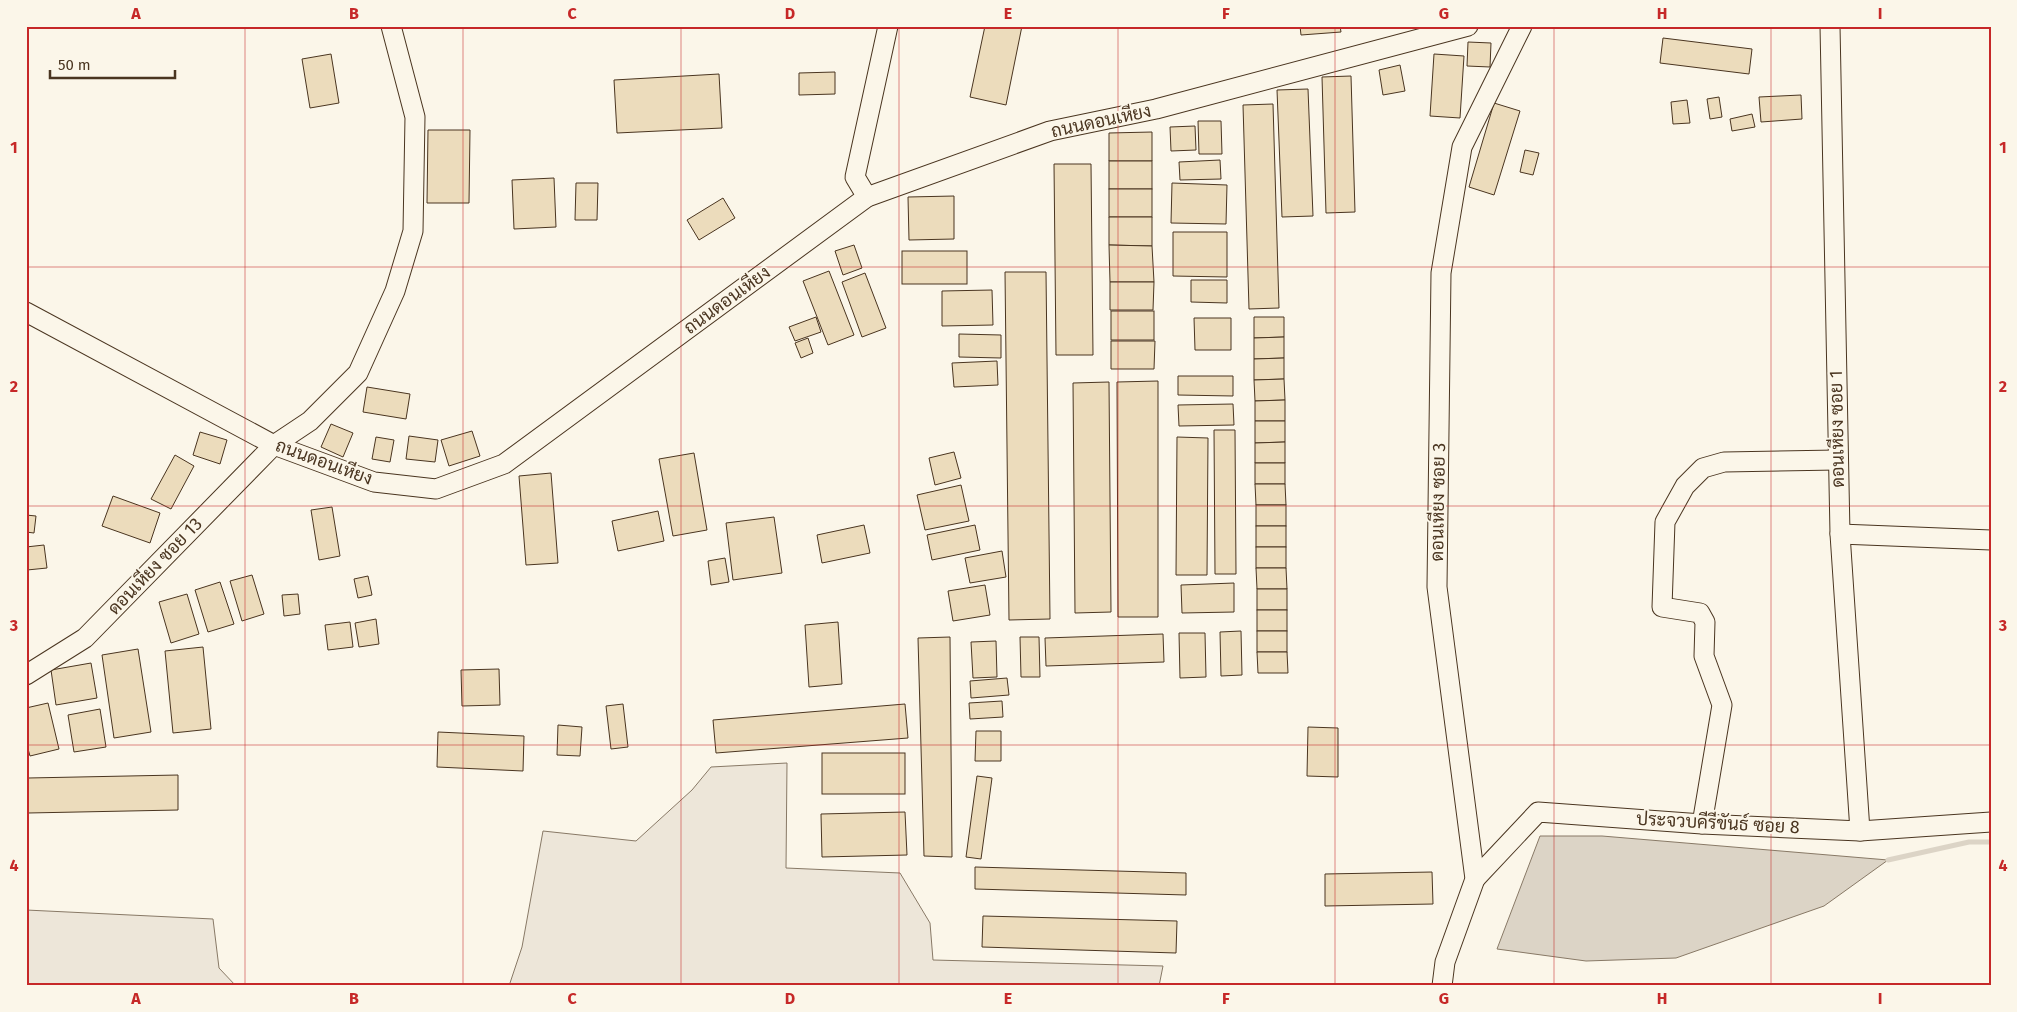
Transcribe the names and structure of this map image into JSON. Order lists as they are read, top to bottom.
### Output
{
  "streets": {
    "street": [
      "ถนนดอนเหียง",
      "ดอนเหียง ซอย 1",
      "ดอนเหียง ซอย 3",
      "ดอนเหียง ซอย 13",
      "ประจวบคีรีขันธ์ ซอย 8"
    ]
  },
  "crossings": [
    ["ถนนดอนเหียง", "ดอนเหียง ซอย 13"],
    ["ดอนเหียง ซอย 1", "ประจวบคีรีขันธ์ ซอย 8"],
    ["ดอนเหียง ซอย 3", "ประจวบคีรีขันธ์ ซอย 8"]
  ],
  "scale_bar": "50 m",
  "grid": {
    "columns": [
      "A",
      "B",
      "C",
      "D",
      "E",
      "F",
      "G",
      "H",
      "I"
    ],
    "rows": [
      "1",
      "2",
      "3",
      "4"
    ]
  }
}
